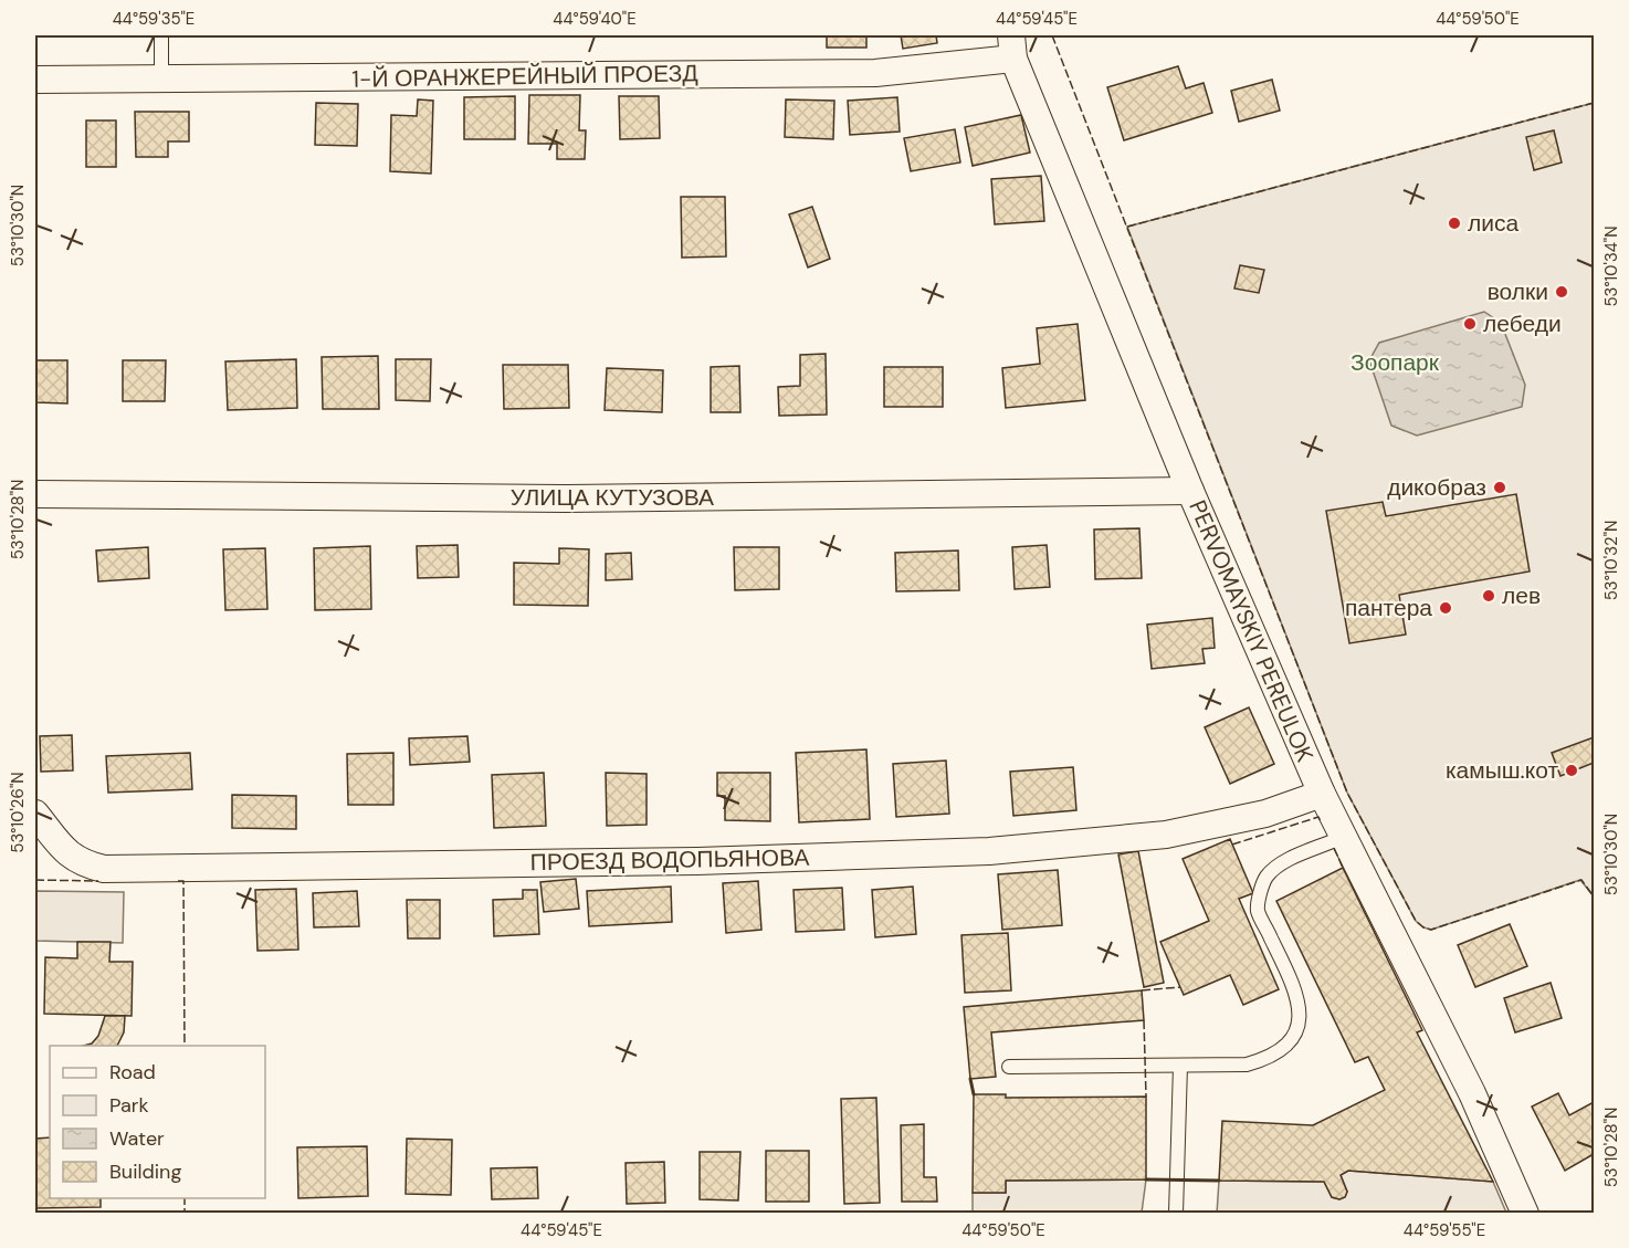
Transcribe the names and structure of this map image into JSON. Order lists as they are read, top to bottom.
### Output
{
  "streets": {
    "street": [
      "1-Й ОРАНЖЕРЕЙНЫЙ ПРОЕЗД",
      "УЛИЦА КУТУЗОВА",
      "PERVOMAYSKIY PEREULOK",
      "ПРОЕЗД ВОДОПЬЯНОВА"
    ]
  },
  "crossings": [
    ["1-Й ОРАНЖЕРЕЙНЫЙ ПРОЕЗД", "PERVOMAYSKIY PEREULOK"],
    ["УЛИЦА КУТУЗОВА", "PERVOMAYSKIY PEREULOK"],
    ["PERVOMAYSKIY PEREULOK", "ПРОЕЗД ВОДОПЬЯНОВА"]
  ],
  "parks": ["Зоопарк"],
  "places": [
    "лиса",
    "волки",
    "лебеди",
    "дикобраз",
    "лев",
    "пантера",
    "камыш.кот"
  ],
  "legend": [
    "Road",
    "Park",
    "Water",
    "Building"
  ],
  "coordinates": [
    "44°59'35\"E",
    "44°59'40\"E",
    "44°59'45\"E",
    "44°59'50\"E",
    "53°10'30\"N",
    "53°10'34\"N",
    "53°10'28\"N",
    "53°10'32\"N",
    "53°10'26\"N",
    "44°59'55\"E"
  ]
}
